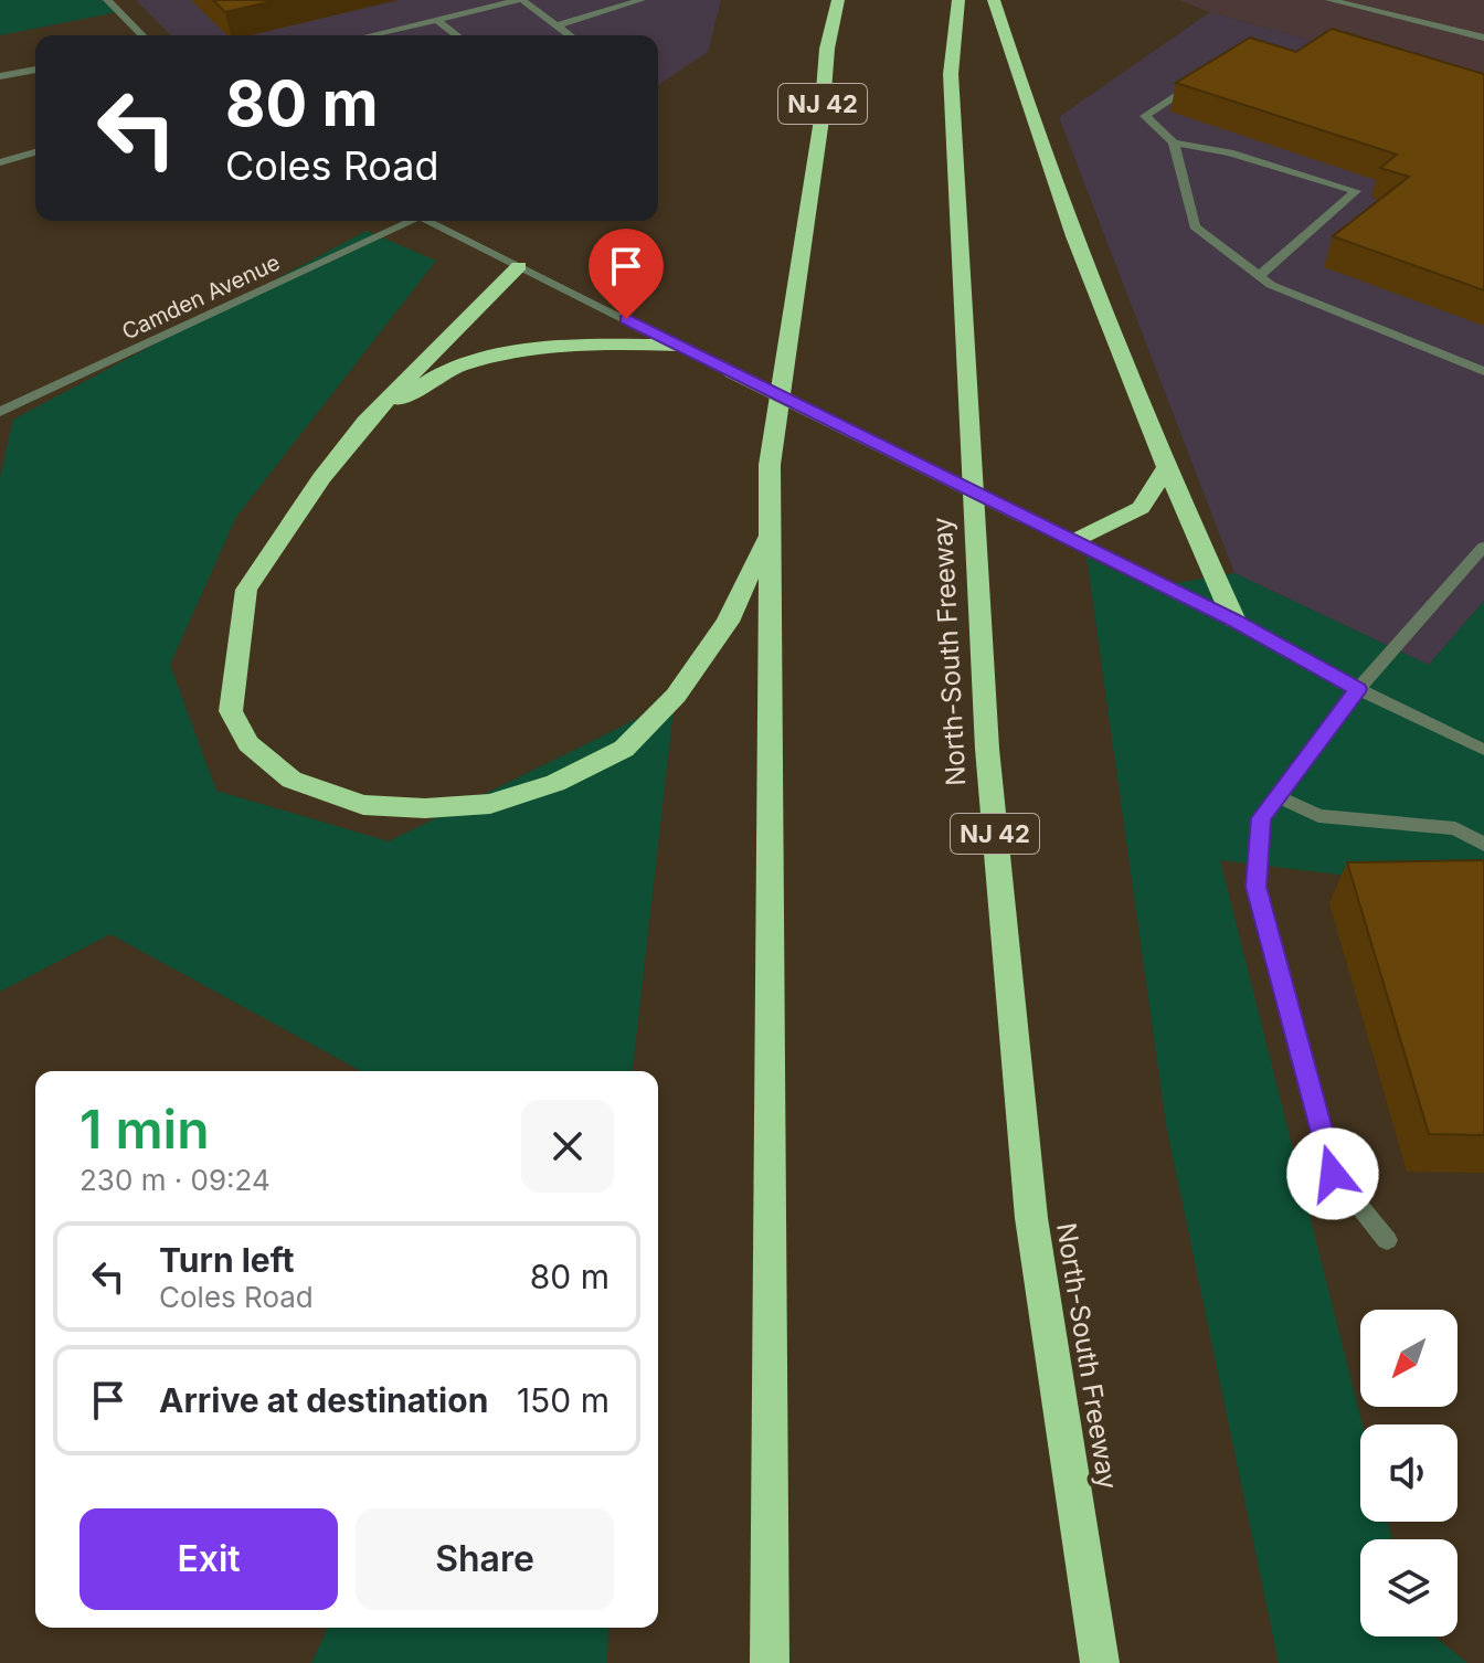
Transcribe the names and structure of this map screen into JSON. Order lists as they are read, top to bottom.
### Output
{
  "streets": {
    "highway": ["NJ 42", "North-South Freeway"],
    "street": ["Camden Avenue"]
  },
  "north": "bottom left",
  "page": {
    "turn": ["80 m", "Coles Road"],
    "heading": ["1 min", "230 m · 09:24"],
    "list": [
      {
        "name": "Turn left",
        "note": "Coles Road",
        "value": "80 m"
      },
      {
        "name": "Arrive at destination",
        "value": "150 m"
      }
    ],
    "buttons": ["Exit", "Share"]
  }
}
